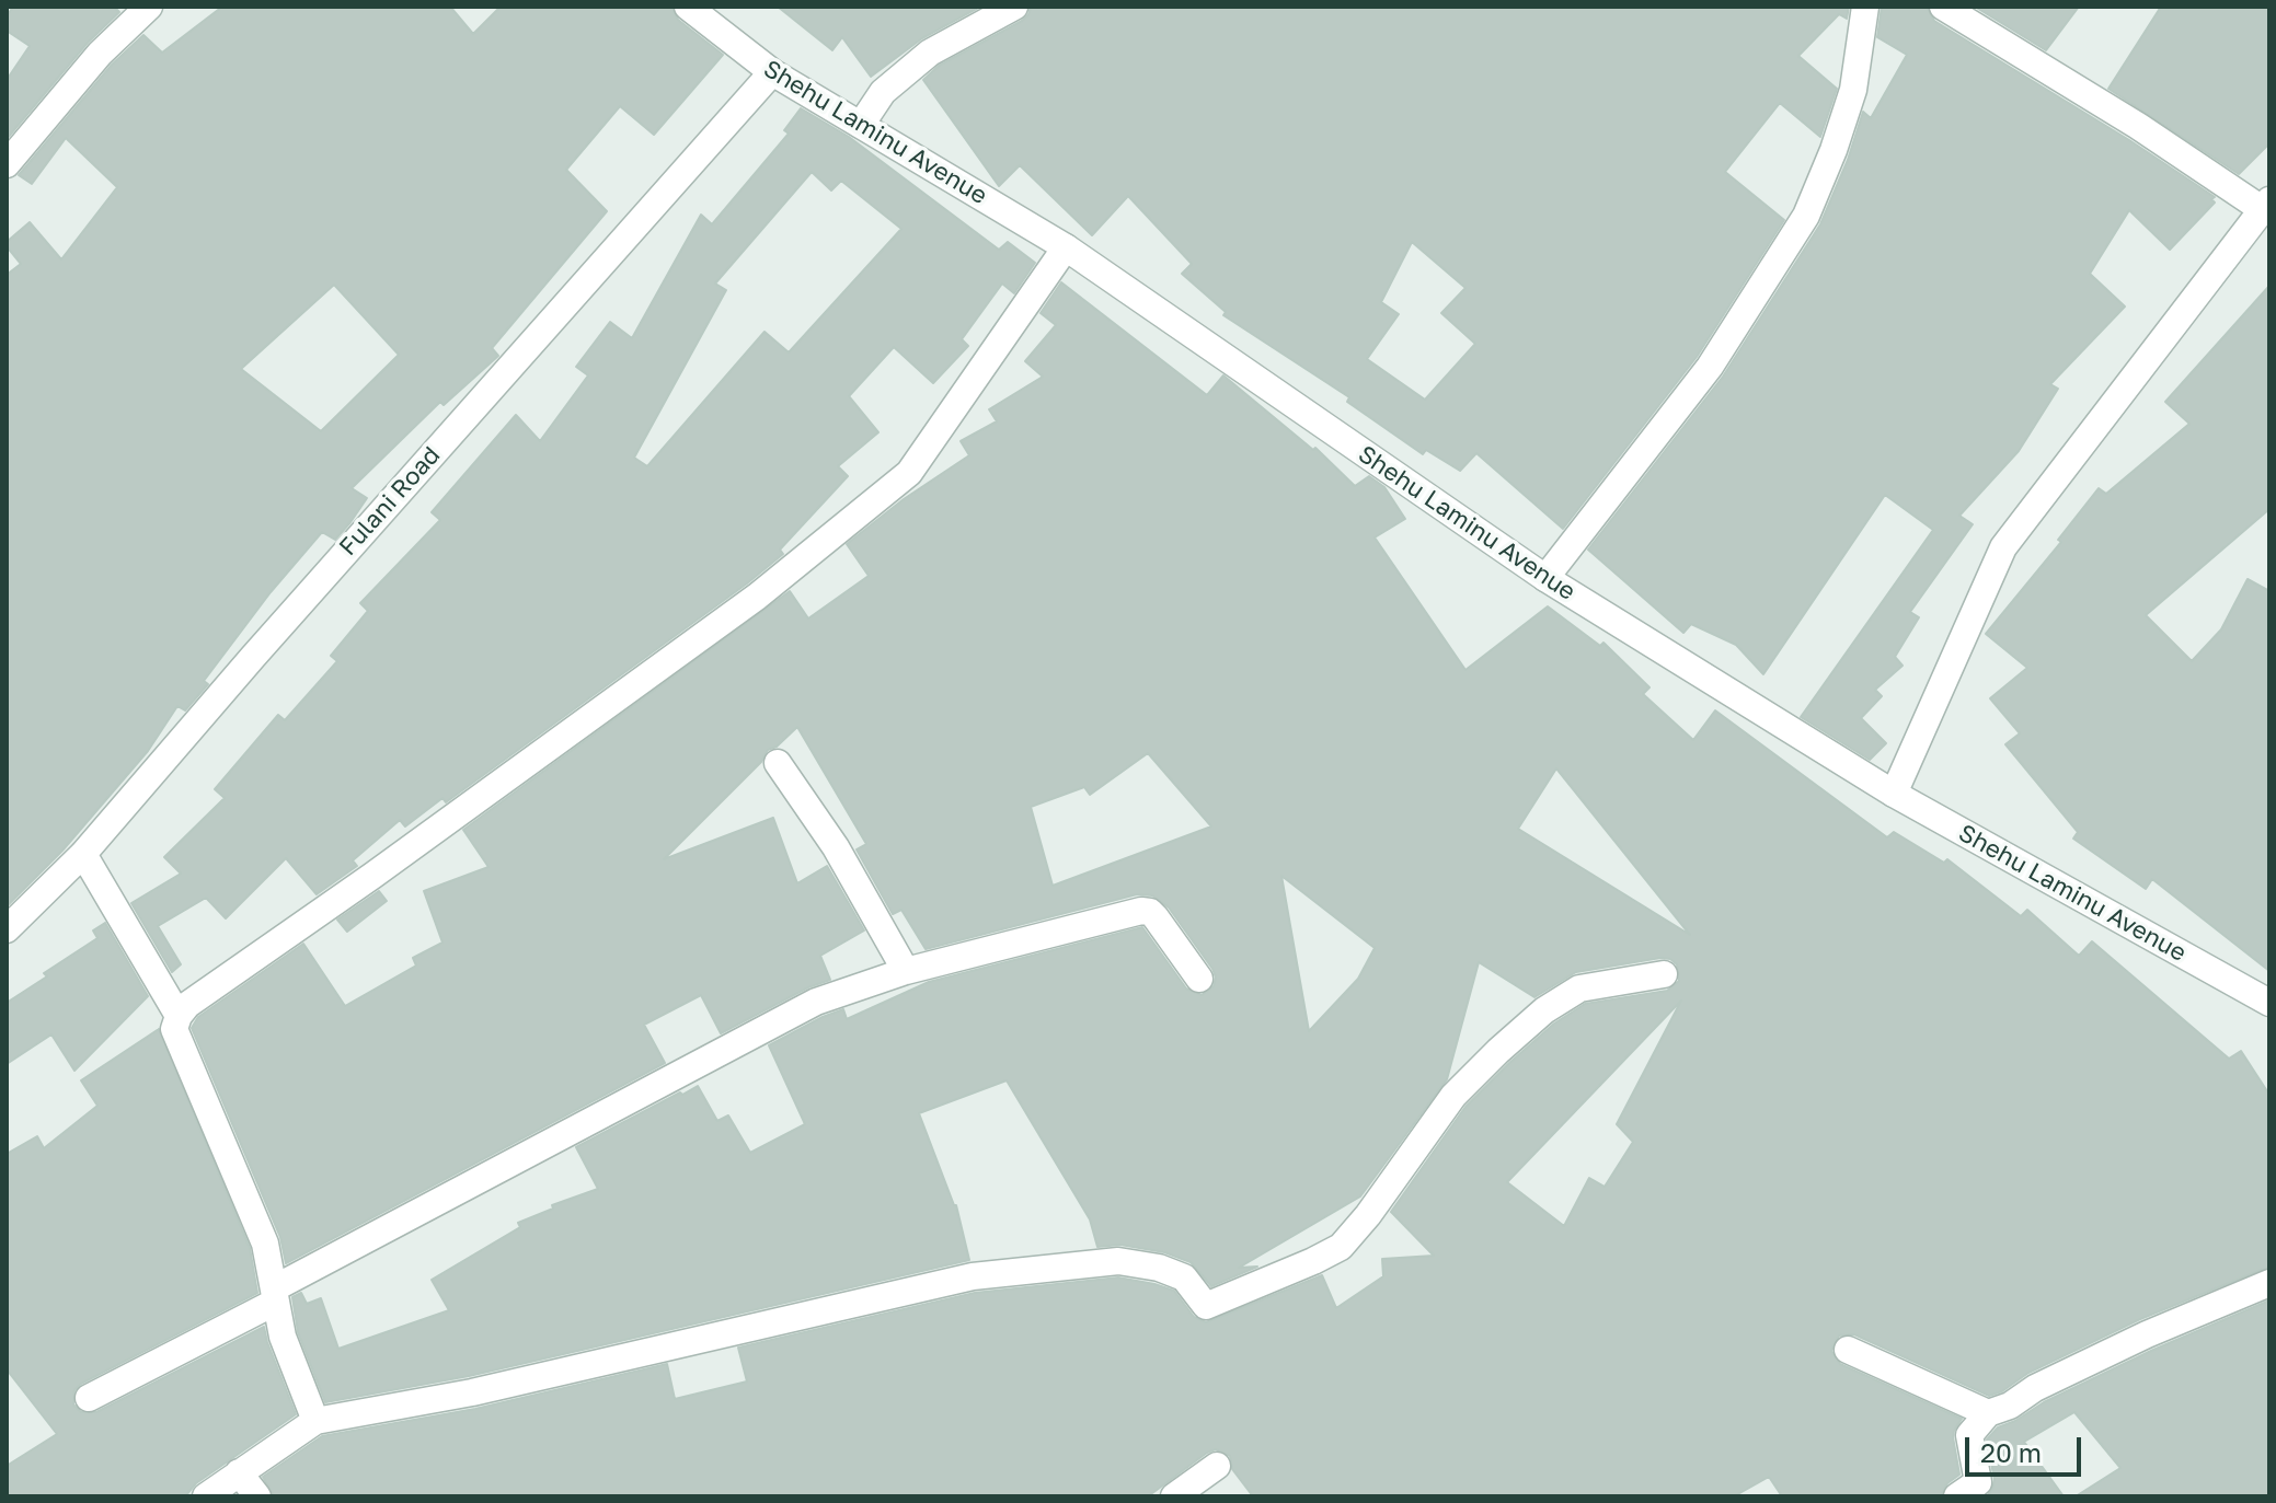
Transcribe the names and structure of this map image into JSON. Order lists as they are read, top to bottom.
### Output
{
  "streets": {
    "street": ["Shehu Laminu Avenue", "Fulani Road"]
  },
  "crossings": [
    ["Shehu Laminu Avenue", "Fulani Road"]
  ],
  "scale_bar": "20 m"
}
